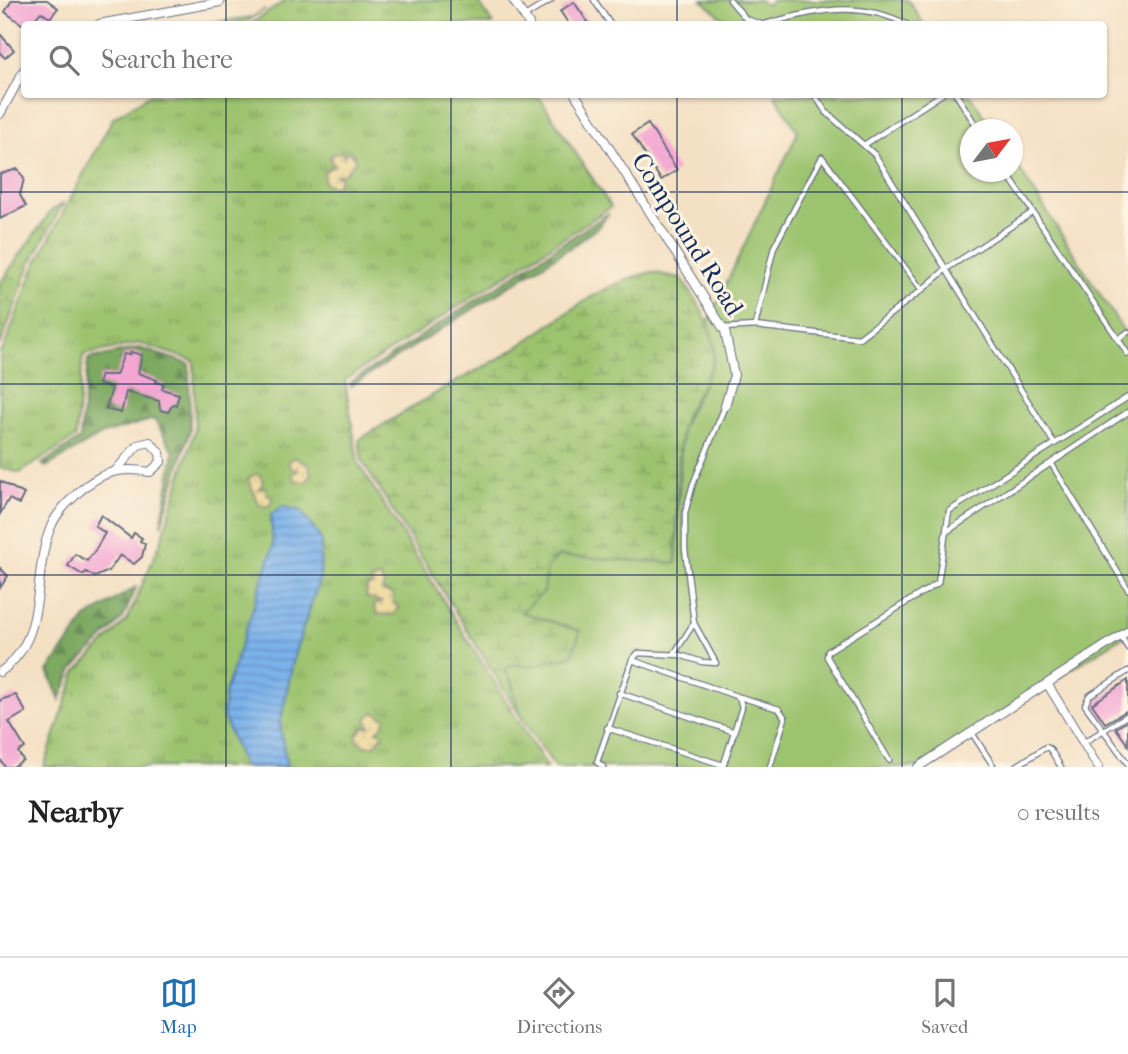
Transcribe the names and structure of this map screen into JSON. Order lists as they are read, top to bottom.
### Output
{
  "streets": {
    "street": ["Compound Road"]
  },
  "north": "top right",
  "page": {
    "search": "Search here",
    "heading": ["Nearby", "0 results"],
    "nav": ["Map", "Directions", "Saved"]
  }
}
